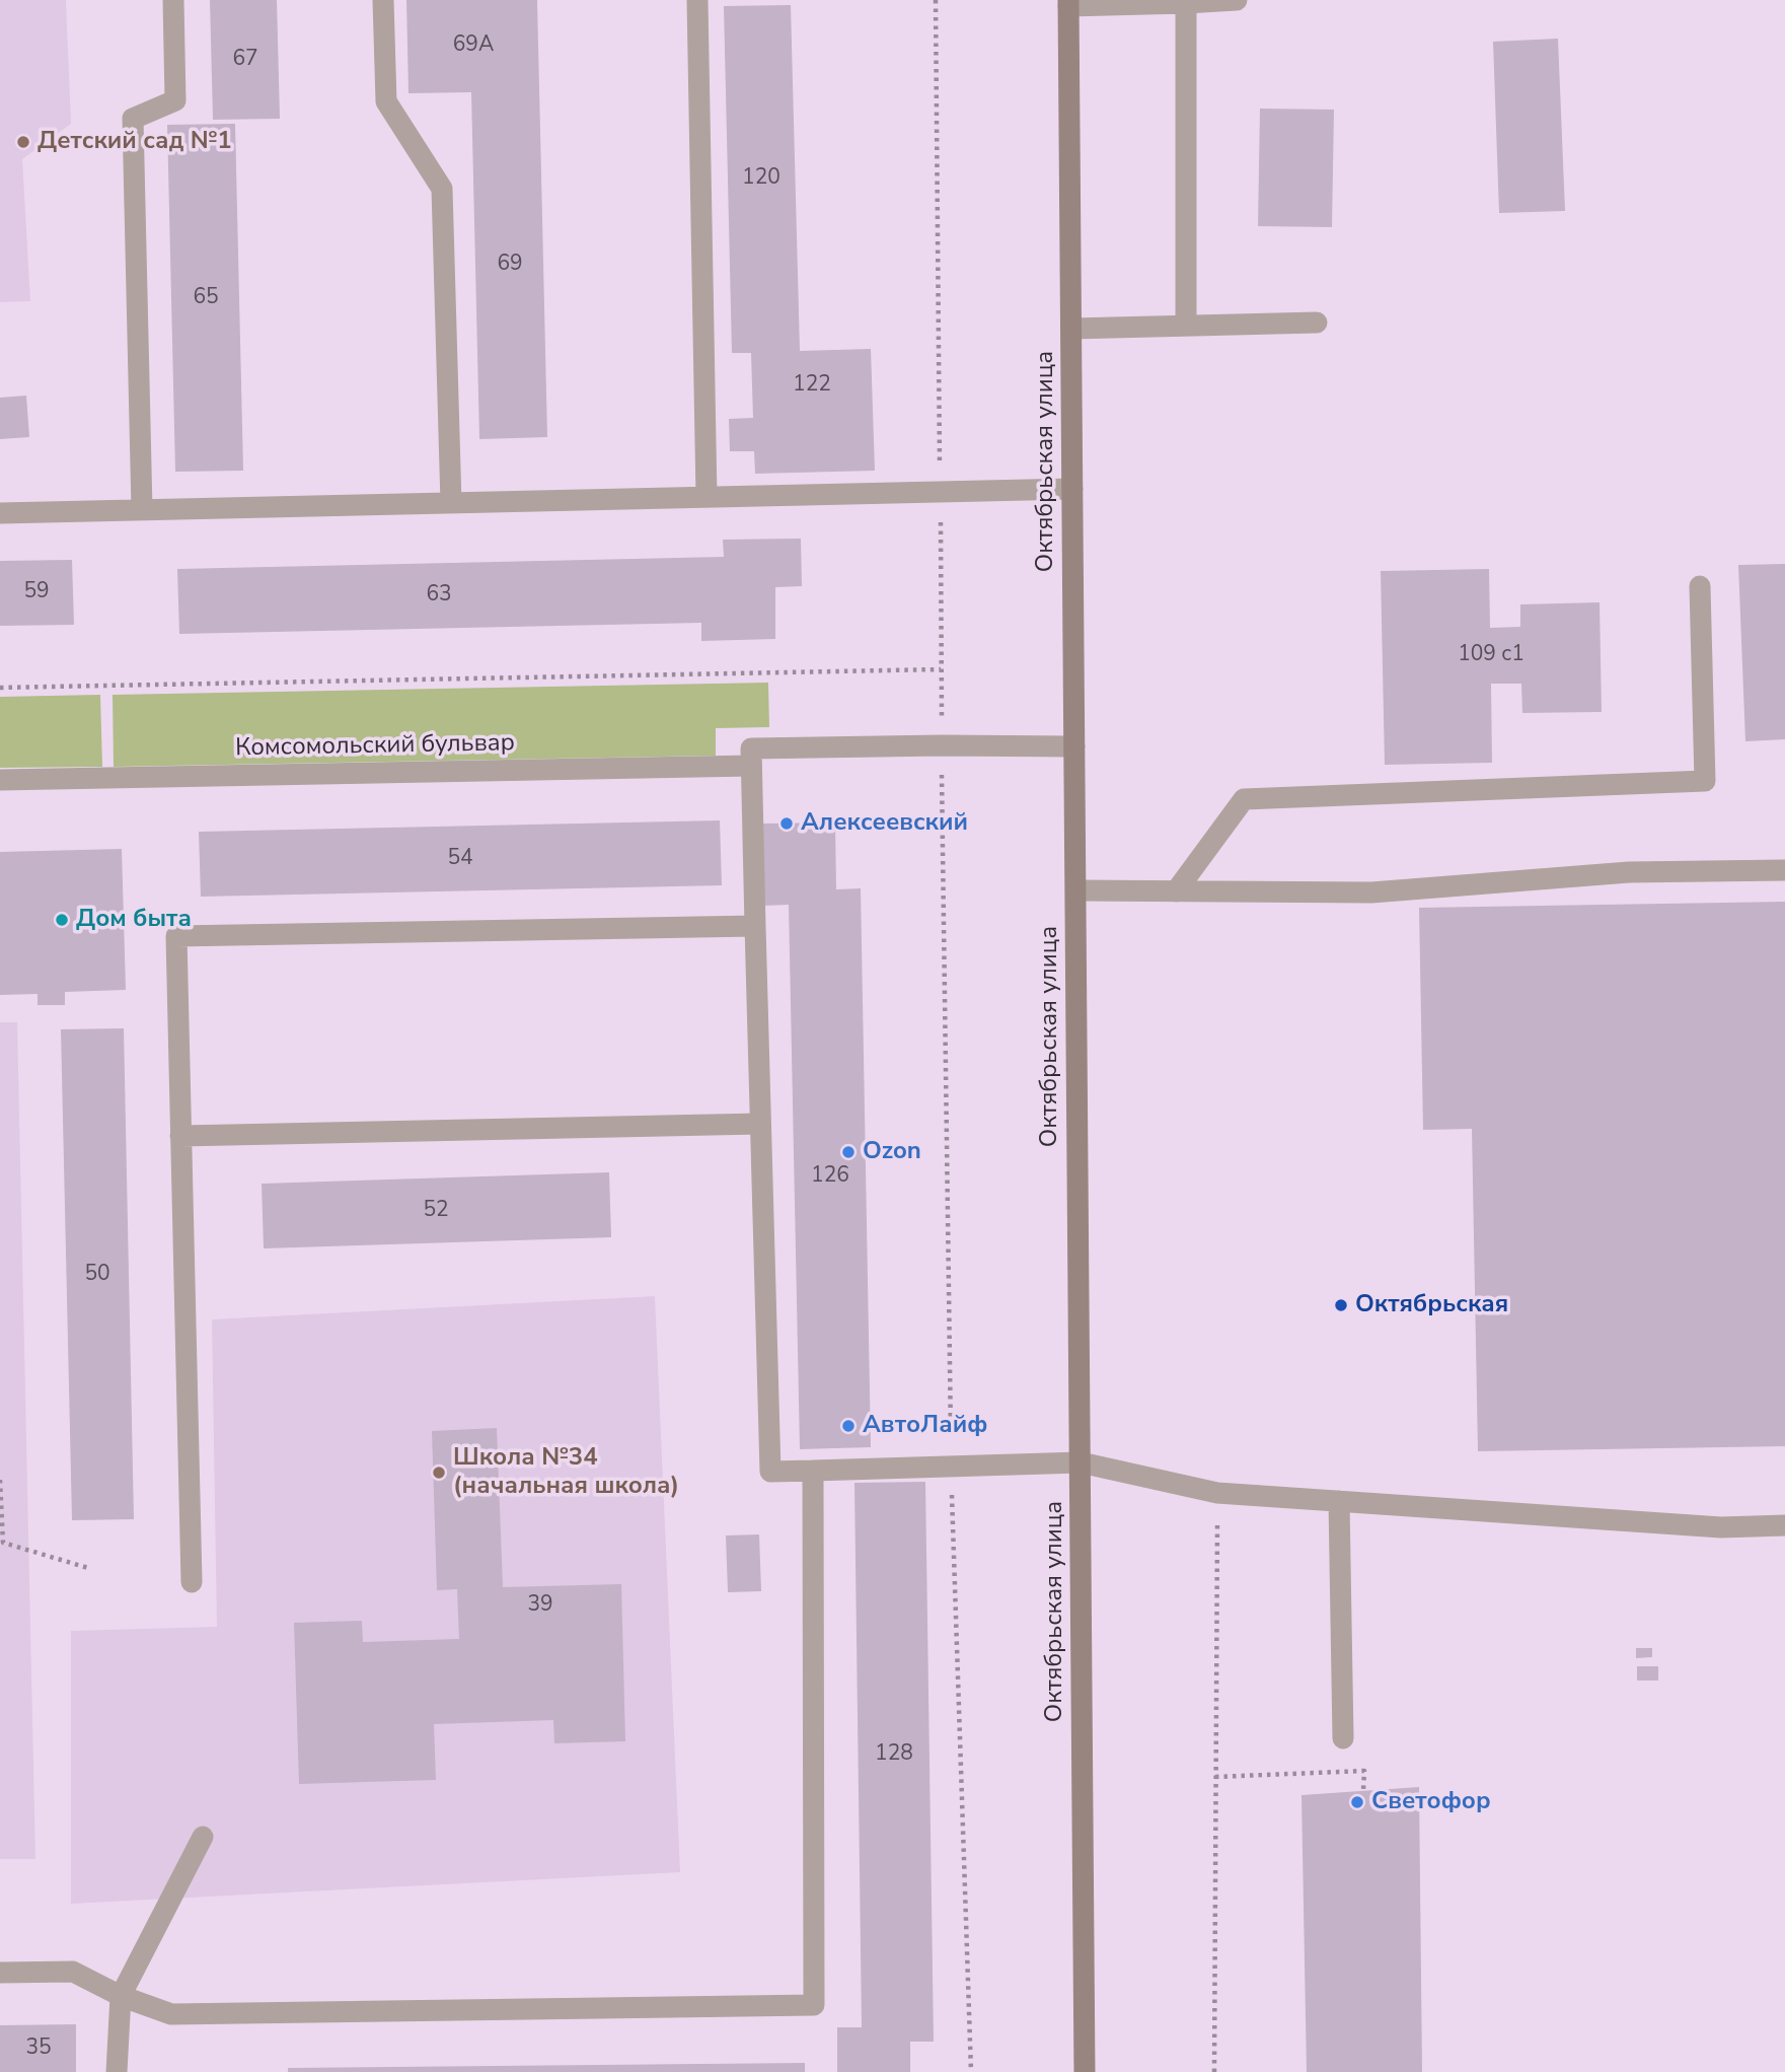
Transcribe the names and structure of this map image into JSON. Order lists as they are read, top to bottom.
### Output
{
  "streets": {
    "street": ["Октябрьская улица", "Комсомольский бульвар"]
  },
  "places": [
    "Детский сад №1",
    "Алексеевский",
    "Дом быта",
    "Ozon",
    "Октябрьская",
    "АвтоЛайф",
    "Школа №34 (начальная школа)",
    "Светофор"
  ],
  "house_numbers": [
    "69А",
    "67",
    "120",
    "69",
    "65",
    "122",
    "59",
    "63",
    "109 с1",
    "54",
    "126",
    "52",
    "50",
    "39",
    "128",
    "35"
  ]
}
